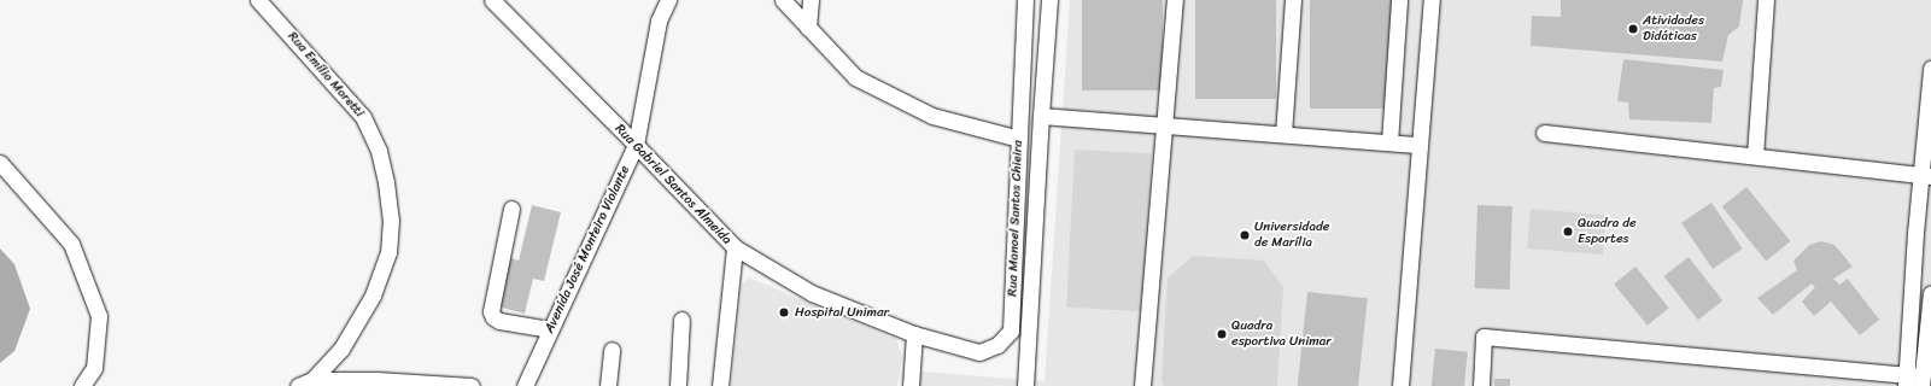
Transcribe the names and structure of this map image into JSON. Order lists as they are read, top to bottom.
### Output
{
  "streets": {
    "street": [
      "Rua Emílio Moretti",
      "Rua Gabriel Santos Almeida",
      "Rua Manoel Santos Chieira",
      "Avenida José Monteiro Violante"
    ]
  },
  "crossings": [
    ["Rua Gabriel Santos Almeida", "Rua Manoel Santos Chieira"],
    ["Rua Gabriel Santos Almeida", "Avenida José Monteiro Violante"]
  ],
  "places": [
    "Atividades Didáticas",
    "Quadra de Esportes",
    "Universidade de Marília",
    "Hospital Unimar",
    "Quadra esportiva Unimar"
  ]
}
